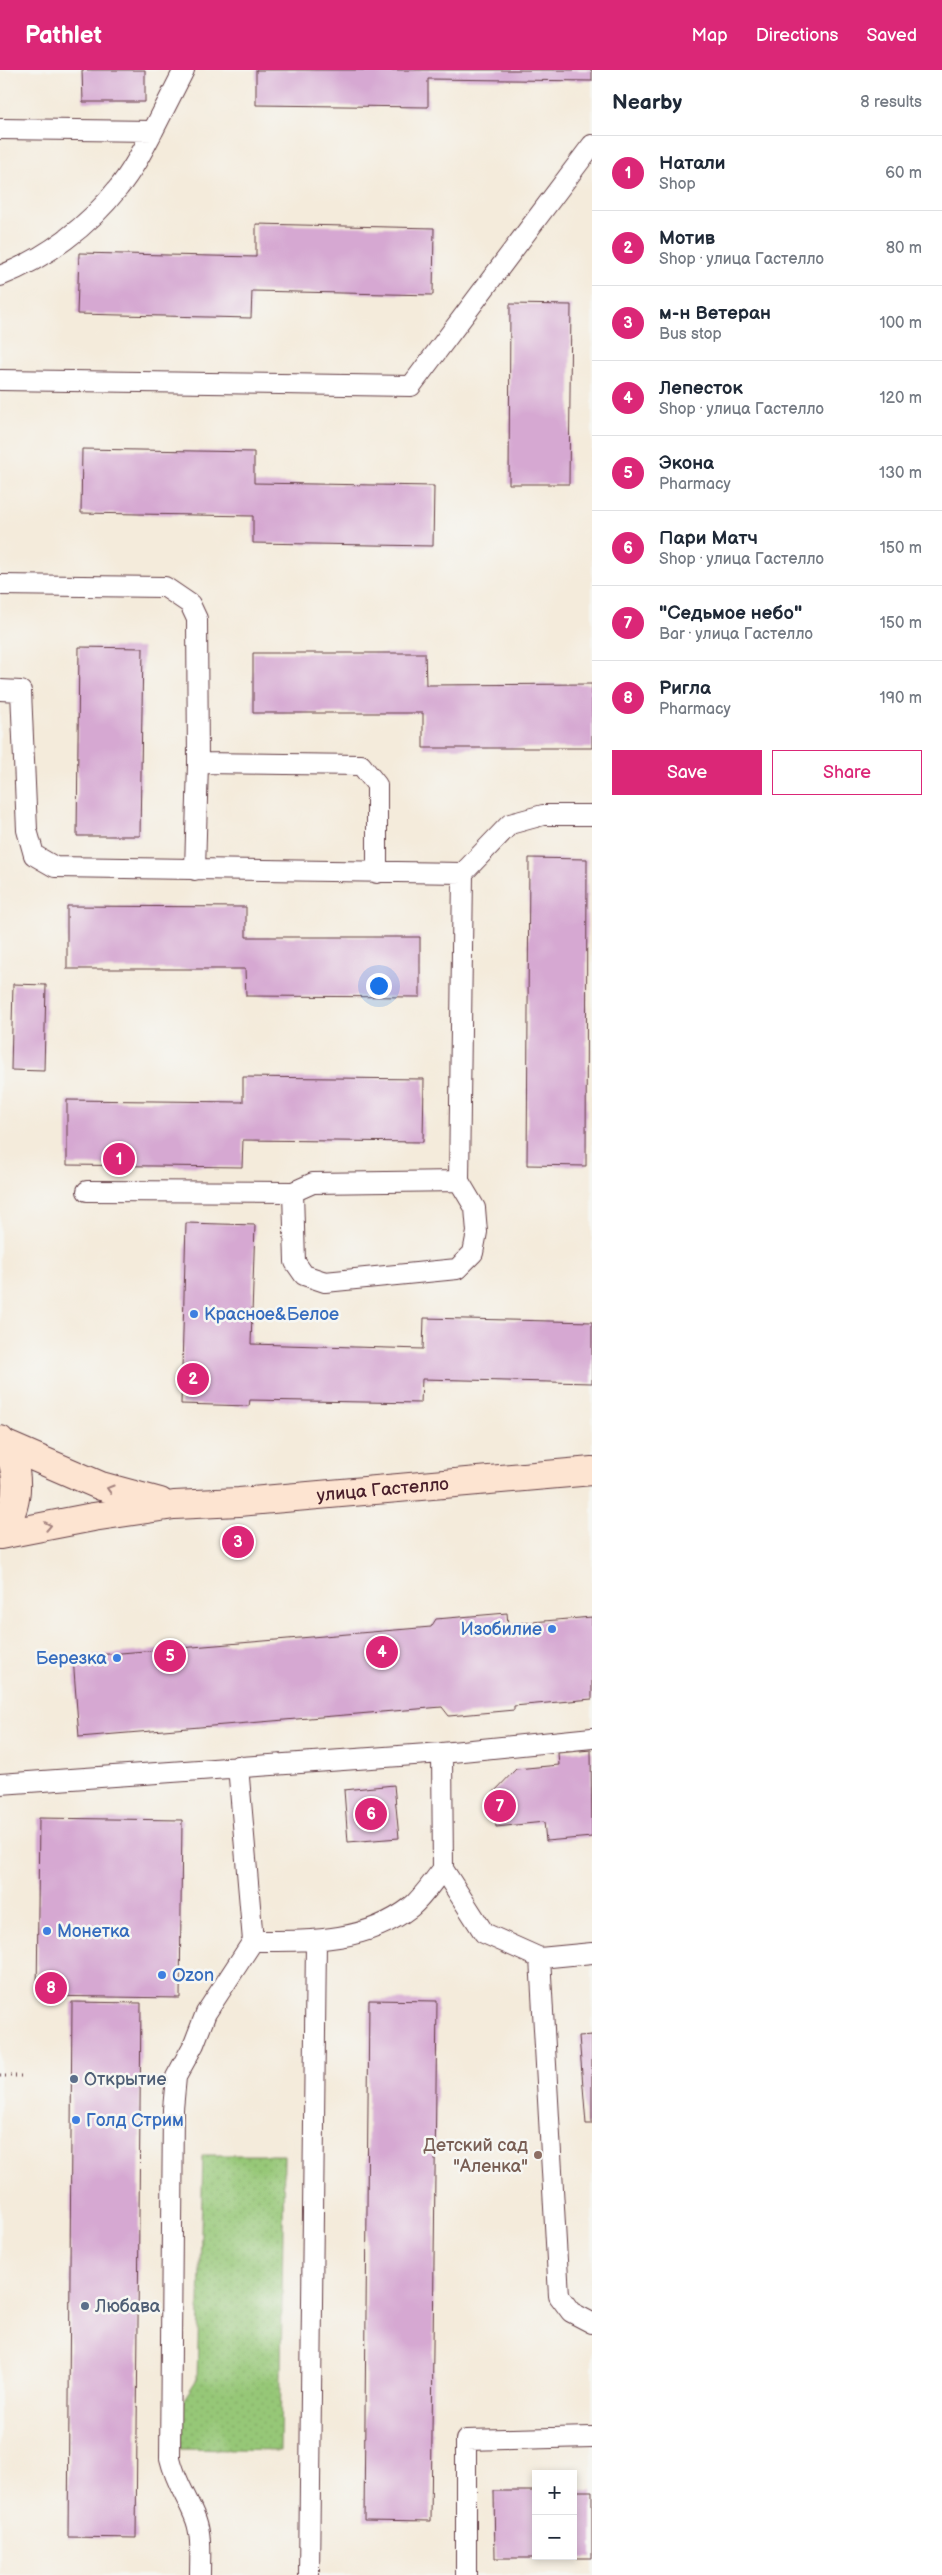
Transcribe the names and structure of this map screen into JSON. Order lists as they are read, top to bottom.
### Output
{
  "streets": {
    "main road": ["улица Гастелло"]
  },
  "places": [
    "Красное&Белое",
    "Изобилие",
    "Березка",
    "Монетка",
    "Ozon",
    "Открытие",
    "Голд Стрим",
    "Детский сад \"Аленка\"",
    "Любава"
  ],
  "page": {
    "header": "Pathlet",
    "nav": ["Map", "Directions", "Saved"],
    "heading": ["Nearby", "8 results"],
    "list": [
      {
        "mark": "1",
        "name": "Натали",
        "note": "Shop",
        "value": "60 m"
      },
      {
        "mark": "2",
        "name": "Мотив",
        "note": "Shop · улица Гастелло",
        "value": "80 m"
      },
      {
        "mark": "3",
        "name": "м-н Ветеран",
        "note": "Bus stop",
        "value": "100 m"
      },
      {
        "mark": "4",
        "name": "Лепесток",
        "note": "Shop · улица Гастелло",
        "value": "120 m"
      },
      {
        "mark": "5",
        "name": "Экона",
        "note": "Pharmacy",
        "value": "130 m"
      },
      {
        "mark": "6",
        "name": "Пари Матч",
        "note": "Shop · улица Гастелло",
        "value": "150 m"
      },
      {
        "mark": "7",
        "name": "\"Седьмое небо\"",
        "note": "Bar · улица Гастелло",
        "value": "150 m"
      },
      {
        "mark": "8",
        "name": "Ригла",
        "note": "Pharmacy",
        "value": "190 m"
      }
    ],
    "buttons": ["Save", "Share"],
    "pins": [
      "1",
      "2",
      "3",
      "4",
      "5",
      "7",
      "6",
      "8"
    ],
    "map_buttons": ["+", "−"]
  }
}
